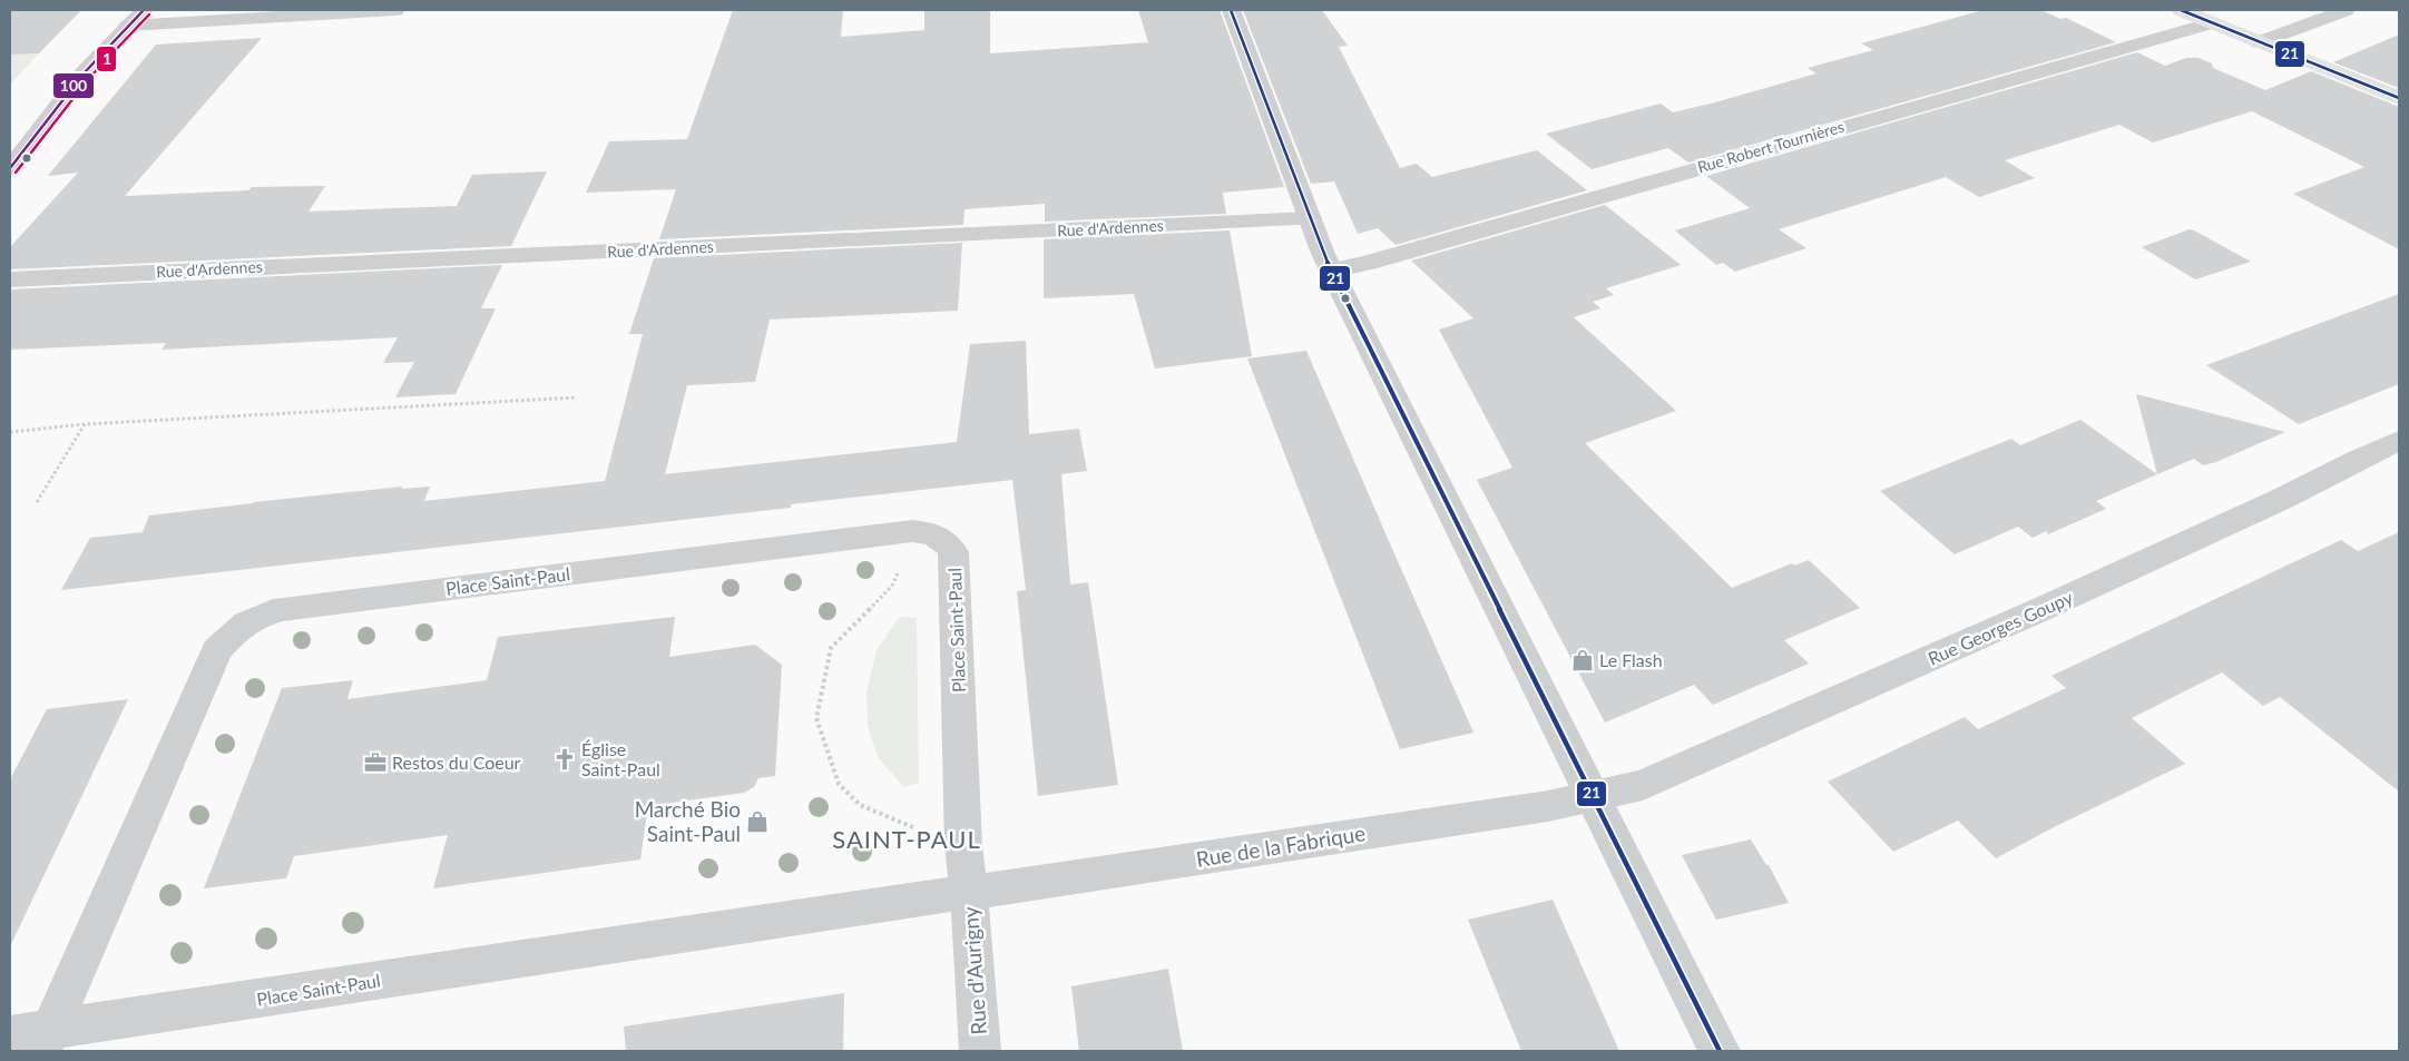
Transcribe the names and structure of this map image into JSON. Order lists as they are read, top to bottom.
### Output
{
  "streets": {
    "street": [
      "Rue Robert Tournières",
      "Rue d'Ardennes",
      "Place Saint-Paul",
      "Rue Georges Goupy",
      "Rue de la Fabrique",
      "Rue d'Aurigny"
    ]
  },
  "crossings": [
    ["Place Saint-Paul", "Rue de la Fabrique"],
    ["Place Saint-Paul", "Rue d'Aurigny"],
    ["Rue Georges Goupy", "Rue de la Fabrique"],
    ["Rue de la Fabrique", "Rue d'Aurigny"]
  ],
  "districts": ["SAINT-PAUL"],
  "places": {
    "shop": ["Le Flash", "Marché Bio Saint-Paul"],
    "church": ["Église Saint-Paul"],
    "office": ["Restos du Coeur"]
  },
  "lines": ["transit line 21", "transit line 100", "transit line 1"]
}
